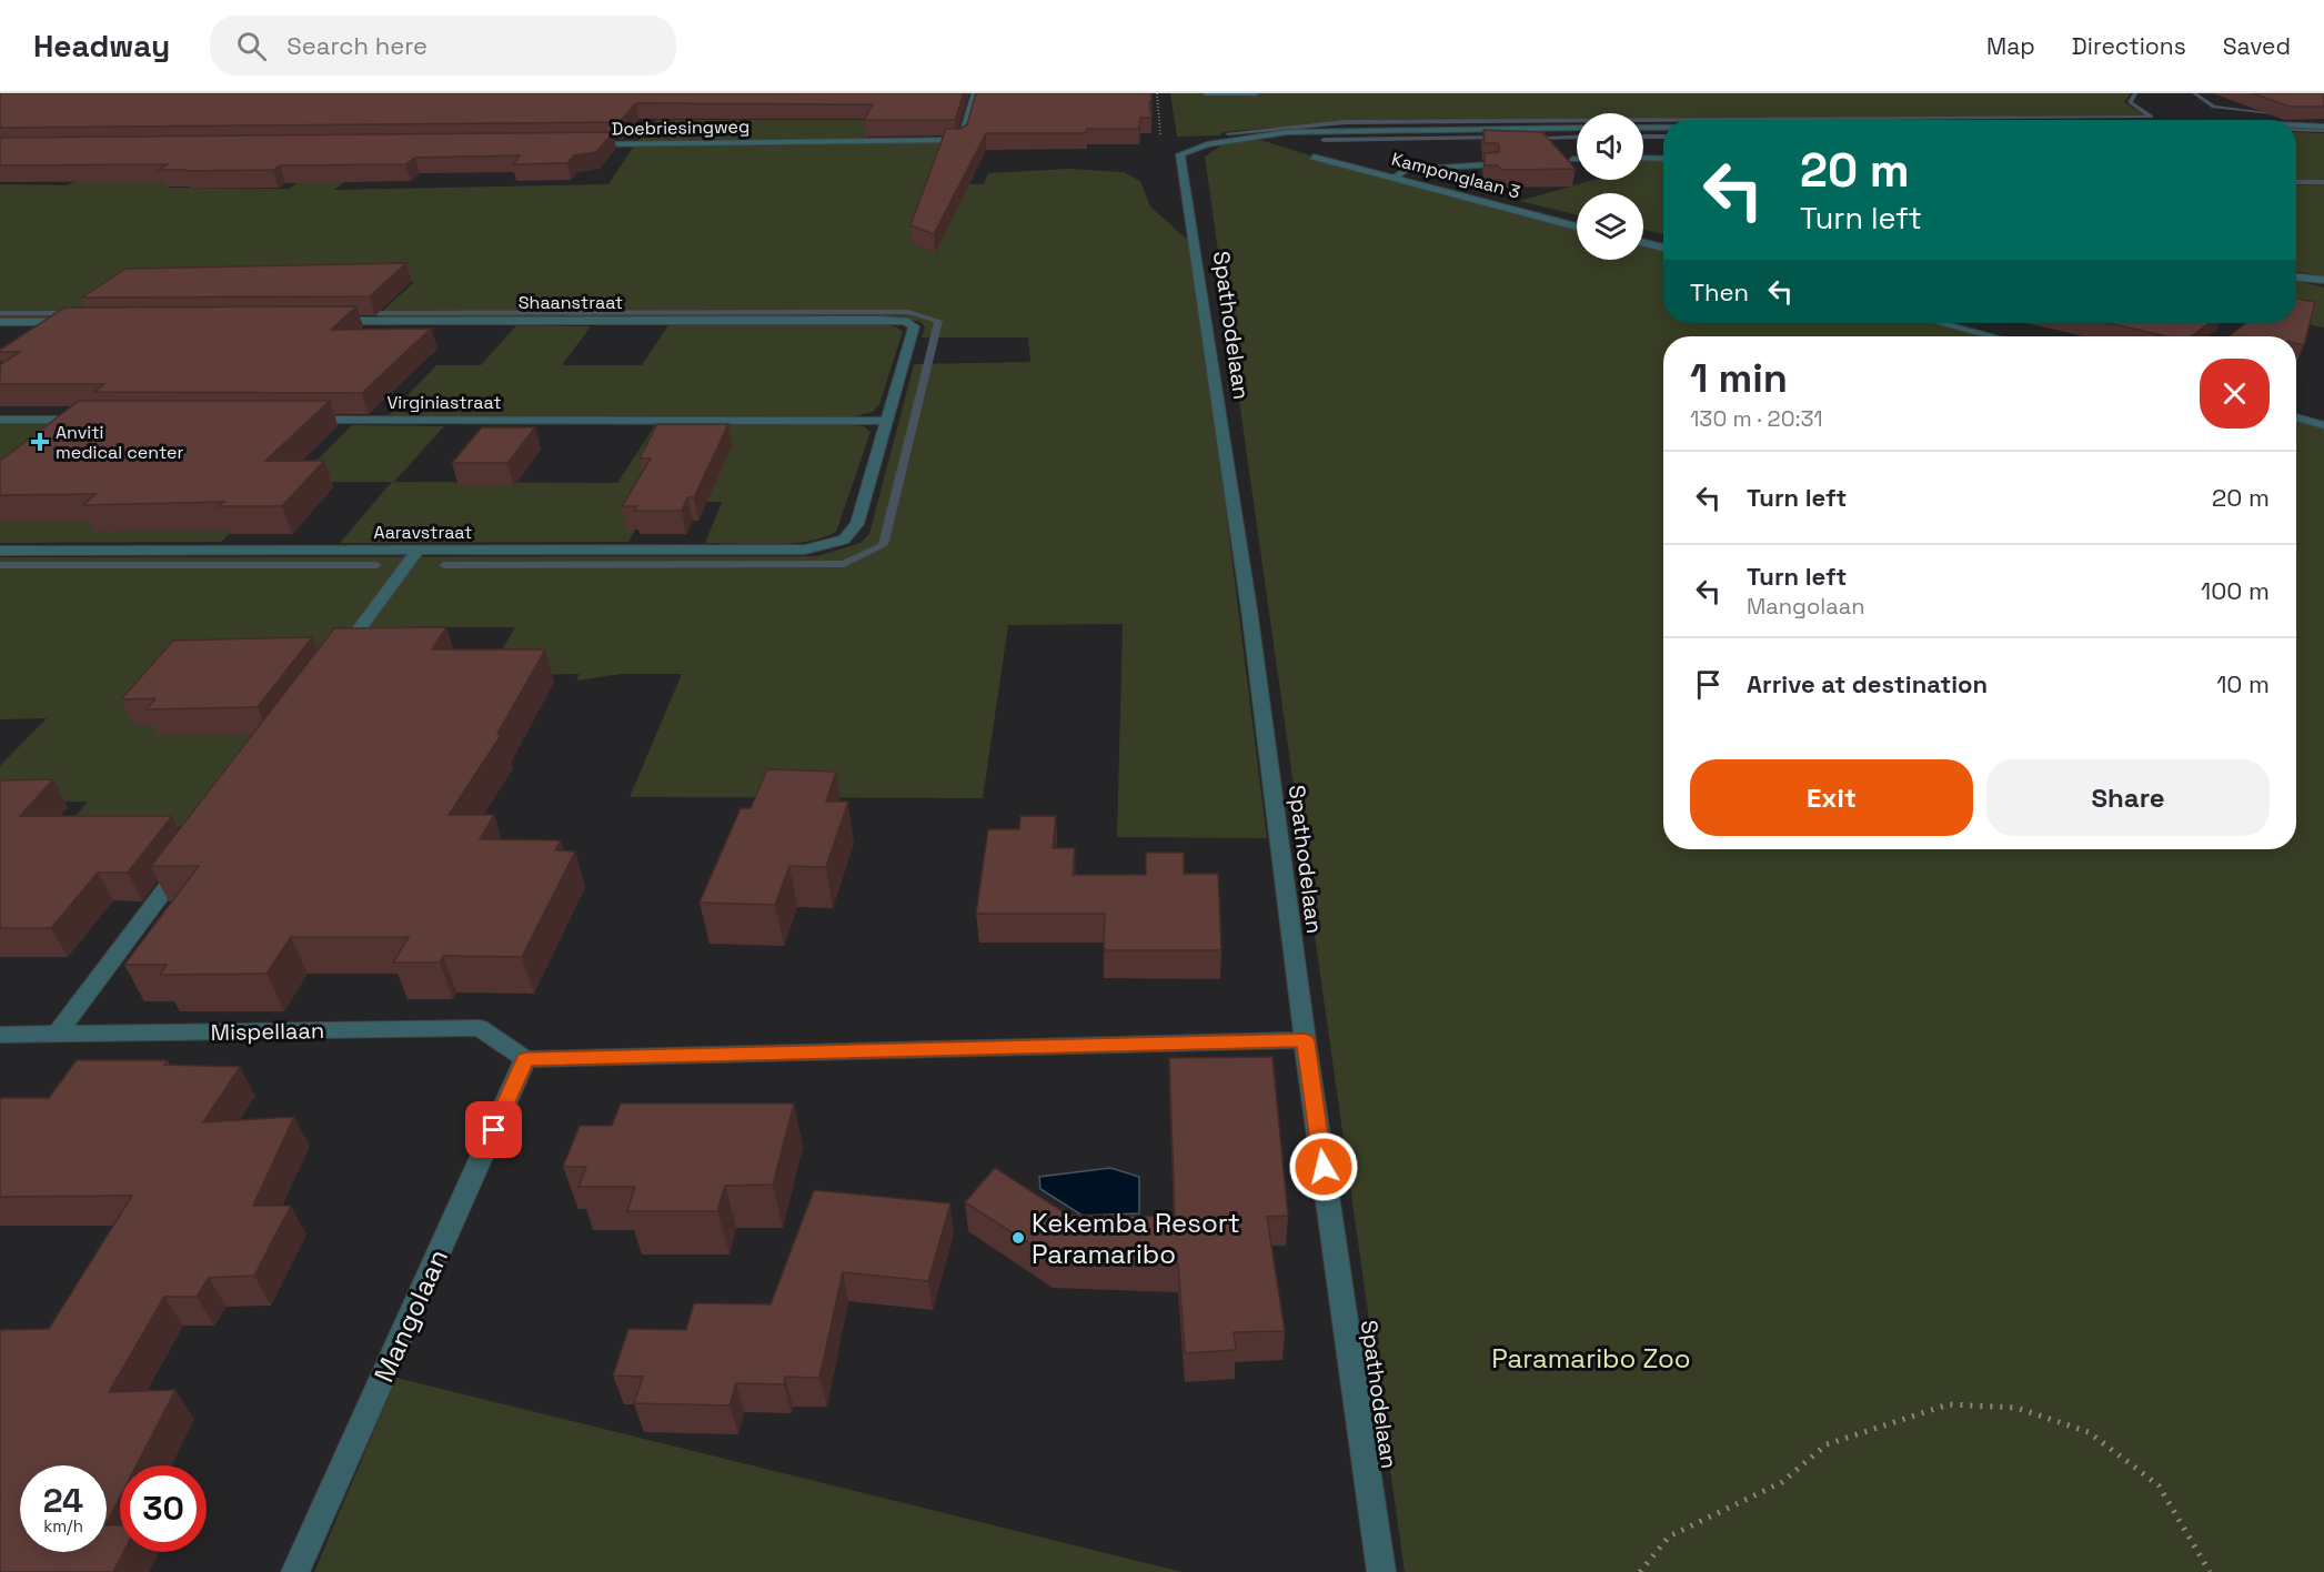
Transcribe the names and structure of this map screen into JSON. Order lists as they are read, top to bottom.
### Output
{
  "streets": {
    "street": [
      "Doebriesingweg",
      "Kamponglaan 3",
      "Shaanstraat",
      "Spathodelaan",
      "Virginiastraat",
      "Aaravstraat",
      "Mispellaan",
      "Mangolaan"
    ]
  },
  "crossings": [
    ["Shaanstraat", "Virginiastraat"],
    ["Shaanstraat", "Aaravstraat"],
    ["Mispellaan", "Mangolaan"]
  ],
  "parks": ["Paramaribo Zoo"],
  "places": {
    "health": ["Anviti medical center"],
    "other": ["Kekemba Resort Paramaribo"]
  },
  "page": {
    "header": "Headway",
    "search": "Search here",
    "nav": ["Map", "Directions", "Saved"],
    "turn": ["20 m", "Turn left"],
    "then": "Then",
    "heading": ["1 min", "130 m · 20:31"],
    "list": [
      {
        "name": "Turn left",
        "value": "20 m"
      },
      {
        "name": "Turn left",
        "note": "Mangolaan",
        "value": "100 m"
      },
      {
        "name": "Arrive at destination",
        "value": "10 m"
      }
    ],
    "buttons": ["Exit", "Share"],
    "speed": "24 km/h",
    "limit": "30"
  }
}
